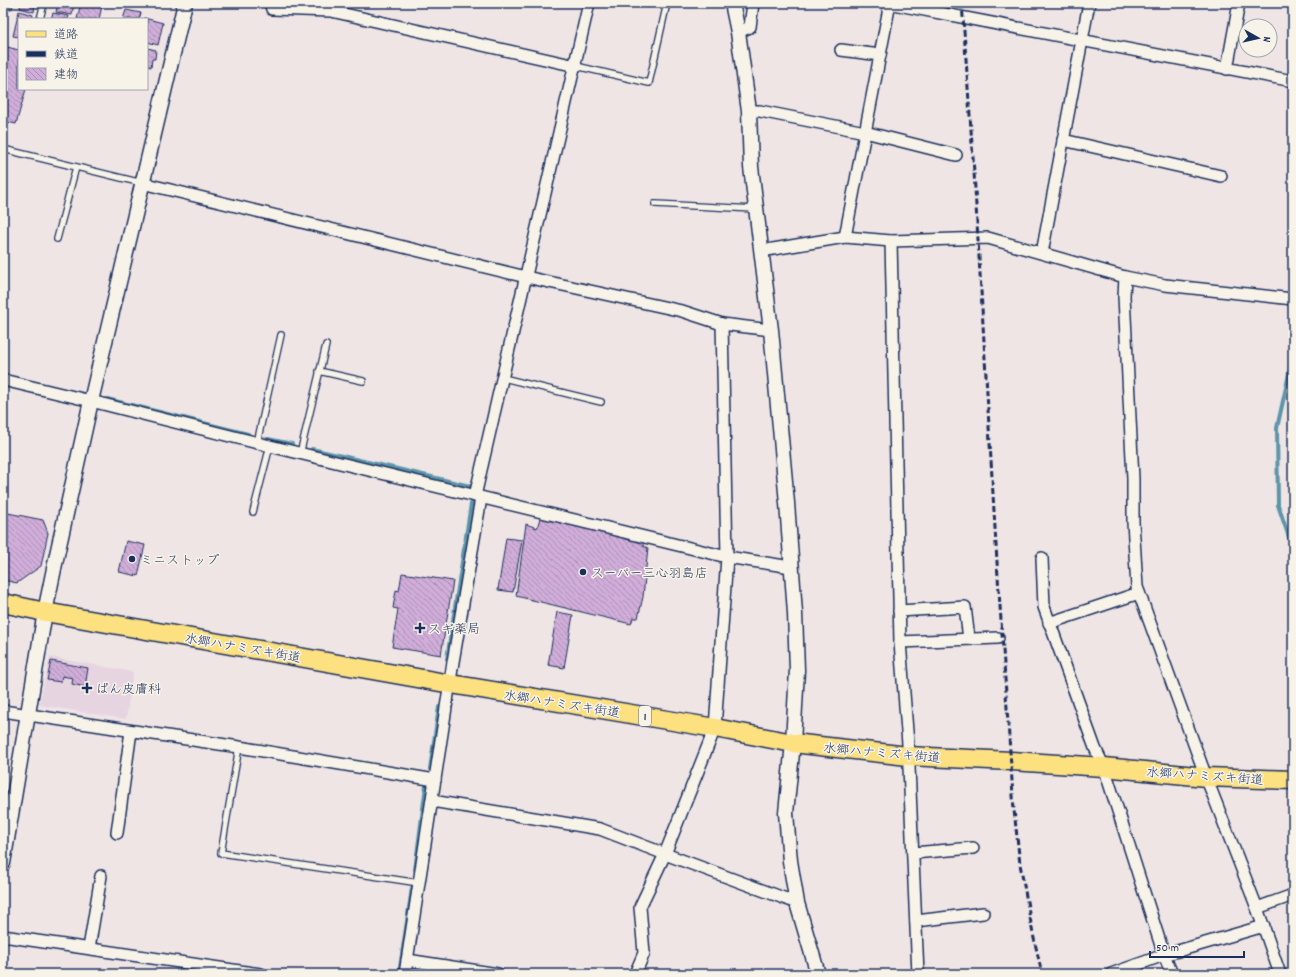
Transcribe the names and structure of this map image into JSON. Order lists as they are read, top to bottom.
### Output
{
  "streets": {
    "main road": ["水郷ハナミズキ街道", "1"]
  },
  "places": {
    "other": ["ミニストップ", "スーパー三心羽島店"],
    "health": ["スギ薬局", "ばん皮膚科"]
  },
  "legend": ["道路", "鉄道", "建物"],
  "scale_bar": "50 m",
  "north": "right"
}
